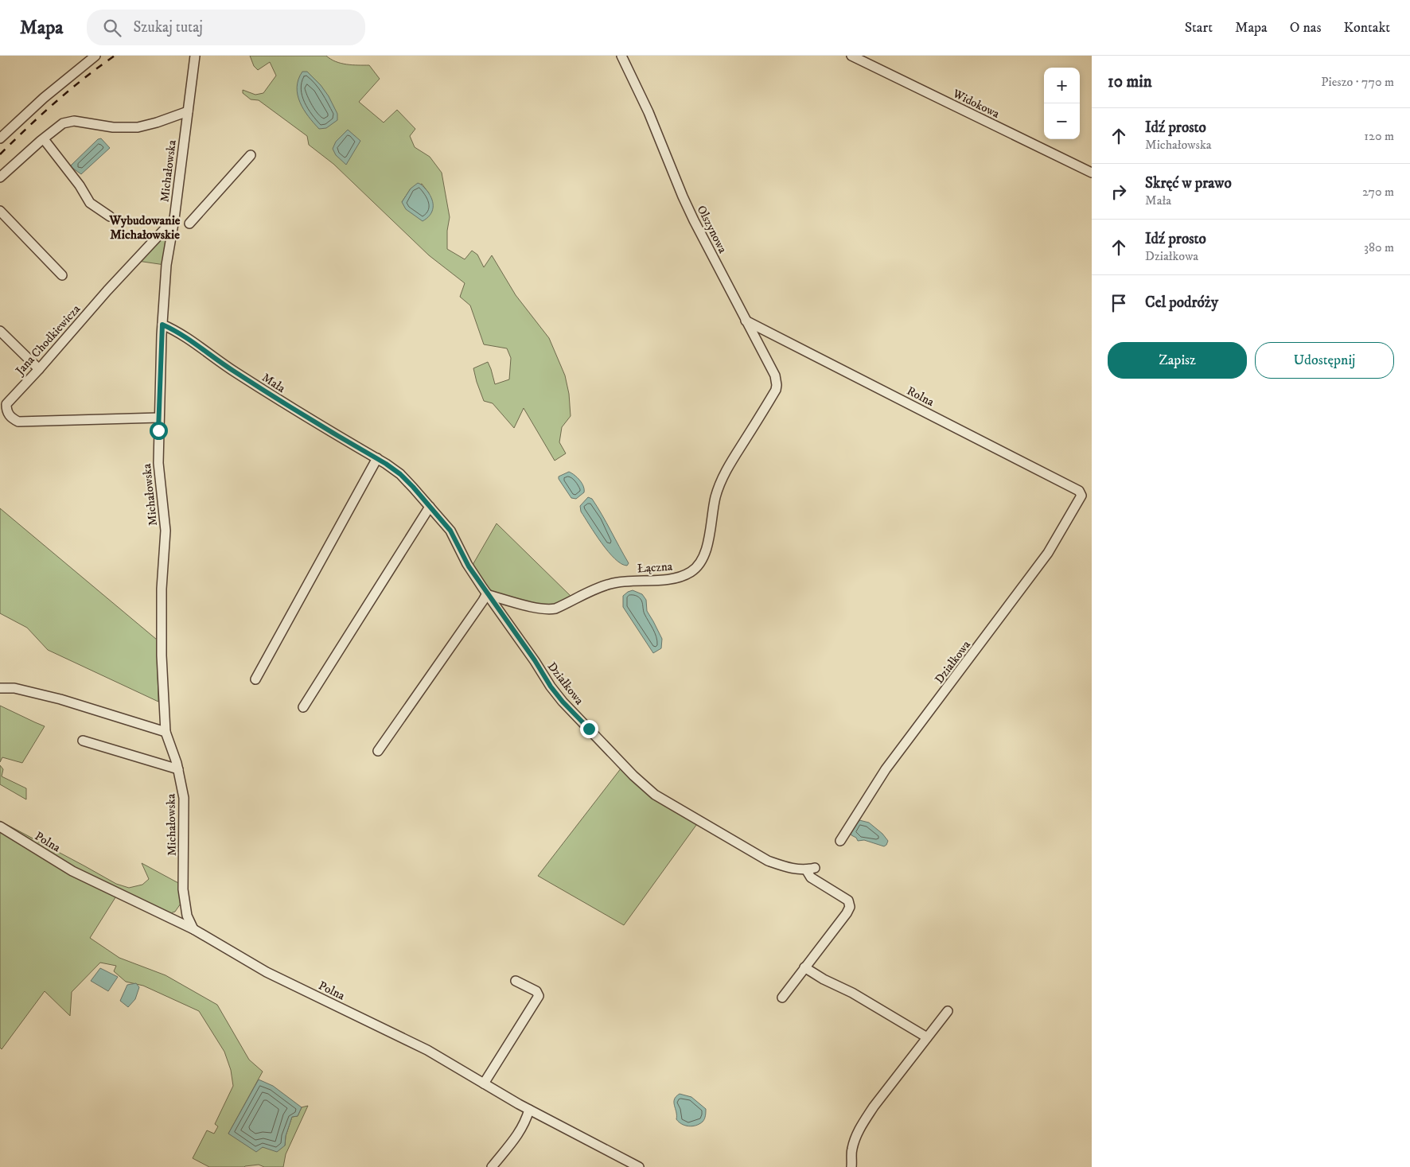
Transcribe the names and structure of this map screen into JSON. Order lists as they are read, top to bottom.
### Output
{
  "streets": {
    "street": [
      "Widokowa",
      "Michałowska",
      "Olszynowa",
      "Jana Chodkiewicza",
      "Mała",
      "Rolna",
      "Łączna",
      "Działkowa",
      "Polna"
    ]
  },
  "crossings": [
    ["Michałowska", "Jana Chodkiewicza"],
    ["Michałowska", "Mała"],
    ["Michałowska", "Polna"],
    ["Olszynowa", "Rolna"],
    ["Olszynowa", "Łączna"],
    ["Mała", "Działkowa"],
    ["Rolna", "Działkowa"],
    ["Łączna", "Działkowa"]
  ],
  "districts": ["Wybudowanie Michałowskie"],
  "page": {
    "header": "Mapa",
    "search": "Szukaj tutaj",
    "nav": [
      "Start",
      "Mapa",
      "O nas",
      "Kontakt"
    ],
    "heading": ["10 min", "Pieszo · 770 m"],
    "map_buttons": ["+", "−"],
    "list": [
      ["Idź prosto", "Michałowska", "120 m"],
      ["Skręć w prawo", "Mała", "270 m"],
      ["Idź prosto", "Działkowa", "380 m"],
      "Cel podróży"
    ],
    "buttons": ["Zapisz", "Udostępnij"]
  }
}
